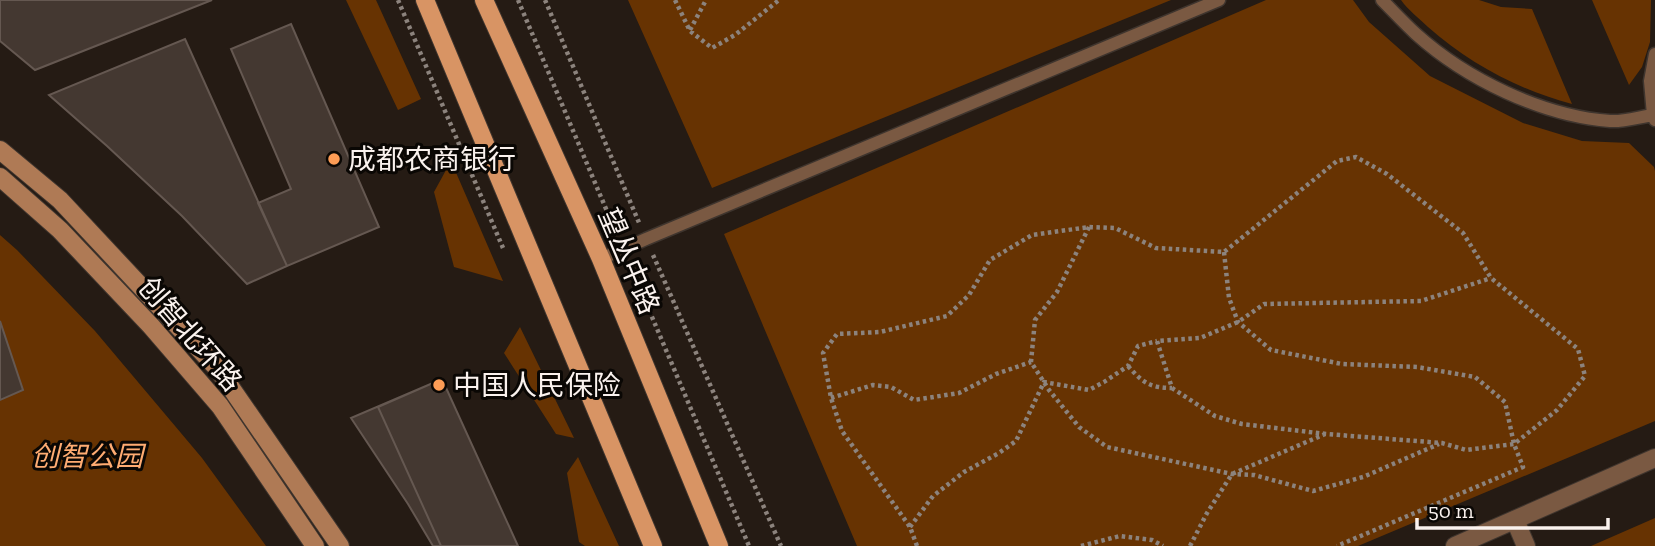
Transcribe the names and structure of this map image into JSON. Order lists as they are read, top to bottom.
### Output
{
  "streets": {
    "main road": ["望丛中路", "创智北环路"]
  },
  "parks": ["创智公园"],
  "places": ["成都农商银行", "中国人民保险"],
  "scale_bar": "50 m"
}
